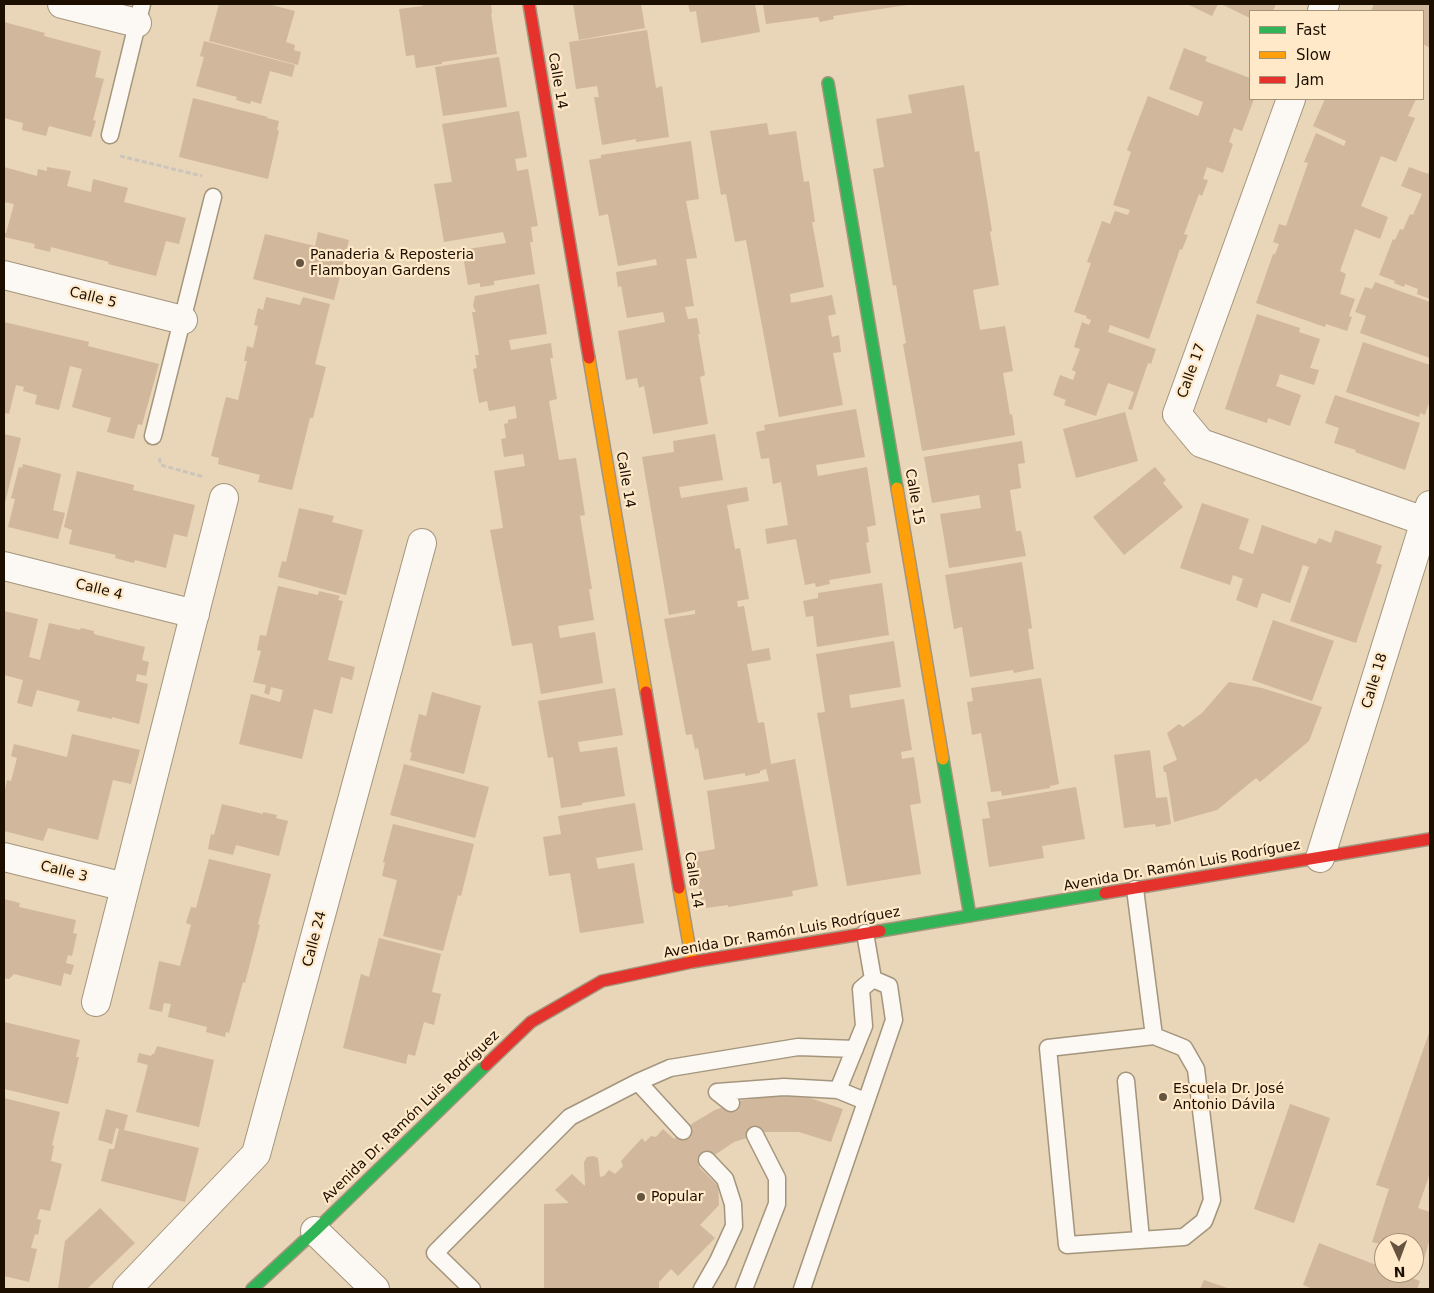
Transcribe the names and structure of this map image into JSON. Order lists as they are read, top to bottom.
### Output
{
  "streets": {
    "street": [
      "Calle 14",
      "Calle 5",
      "Calle 17",
      "Calle 15",
      "Calle 4",
      "Calle 18",
      "Avenida Dr. Ramón Luis Rodríguez",
      "Calle 3",
      "Calle 24"
    ]
  },
  "crossings": [
    ["Calle 14", "Avenida Dr. Ramón Luis Rodríguez"],
    ["Calle 17", "Calle 18"],
    ["Calle 15", "Avenida Dr. Ramón Luis Rodríguez"],
    ["Calle 18", "Avenida Dr. Ramón Luis Rodríguez"]
  ],
  "places": ["Panaderia & Reposteria Flamboyan Gardens", "Escuela Dr. José Antonio Dávila", "Popular"],
  "legend": ["Fast", "Slow", "Jam"],
  "north": "bottom"
}
